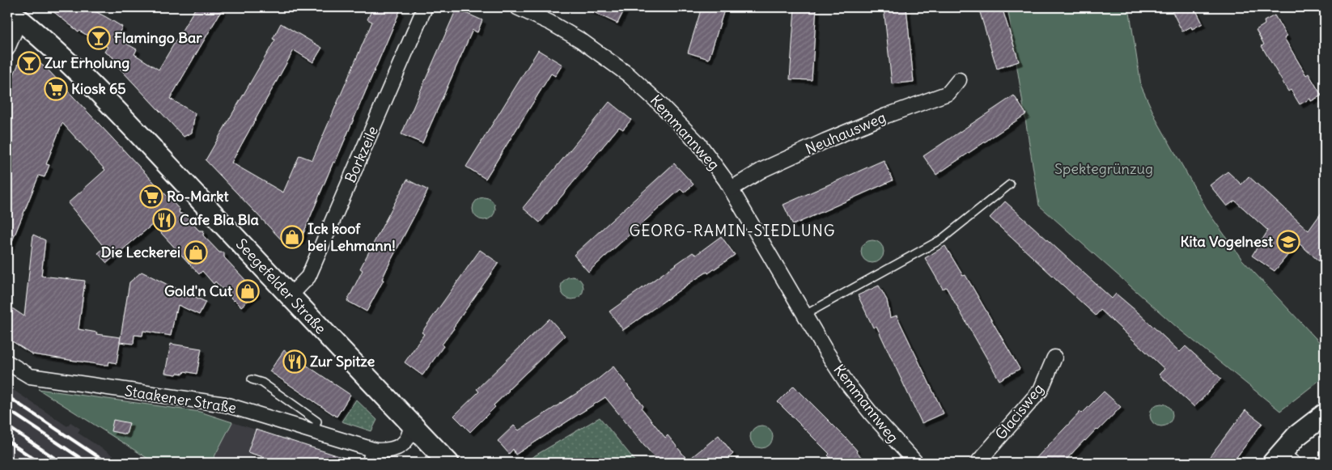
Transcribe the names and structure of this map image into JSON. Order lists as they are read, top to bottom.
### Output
{
  "streets": {
    "street": [
      "Kemmannweg",
      "Neuhausweg",
      "Borkzeile",
      "Seegefelder Straße",
      "Staakener Straße",
      "Glacisweg"
    ]
  },
  "crossings": [
    ["Kemmannweg", "Neuhausweg"],
    ["Borkzeile", "Seegefelder Straße"],
    ["Seegefelder Straße", "Staakener Straße"]
  ],
  "districts": ["GEORG-RAMIN-SIEDLUNG"],
  "parks": ["Spektegrünzug"],
  "places": {
    "bar": ["Flamingo Bar", "Zur Erholung"],
    "supermarket": ["Kiosk 65", "Ro-Markt"],
    "restaurant": ["Cafe Bla Bla", "Zur Spitze"],
    "shop": ["Ick koof bei Lehmann!", "Die Leckerei", "Gold'n Cut"],
    "school or university": ["Kita Vogelnest"]
  }
}
